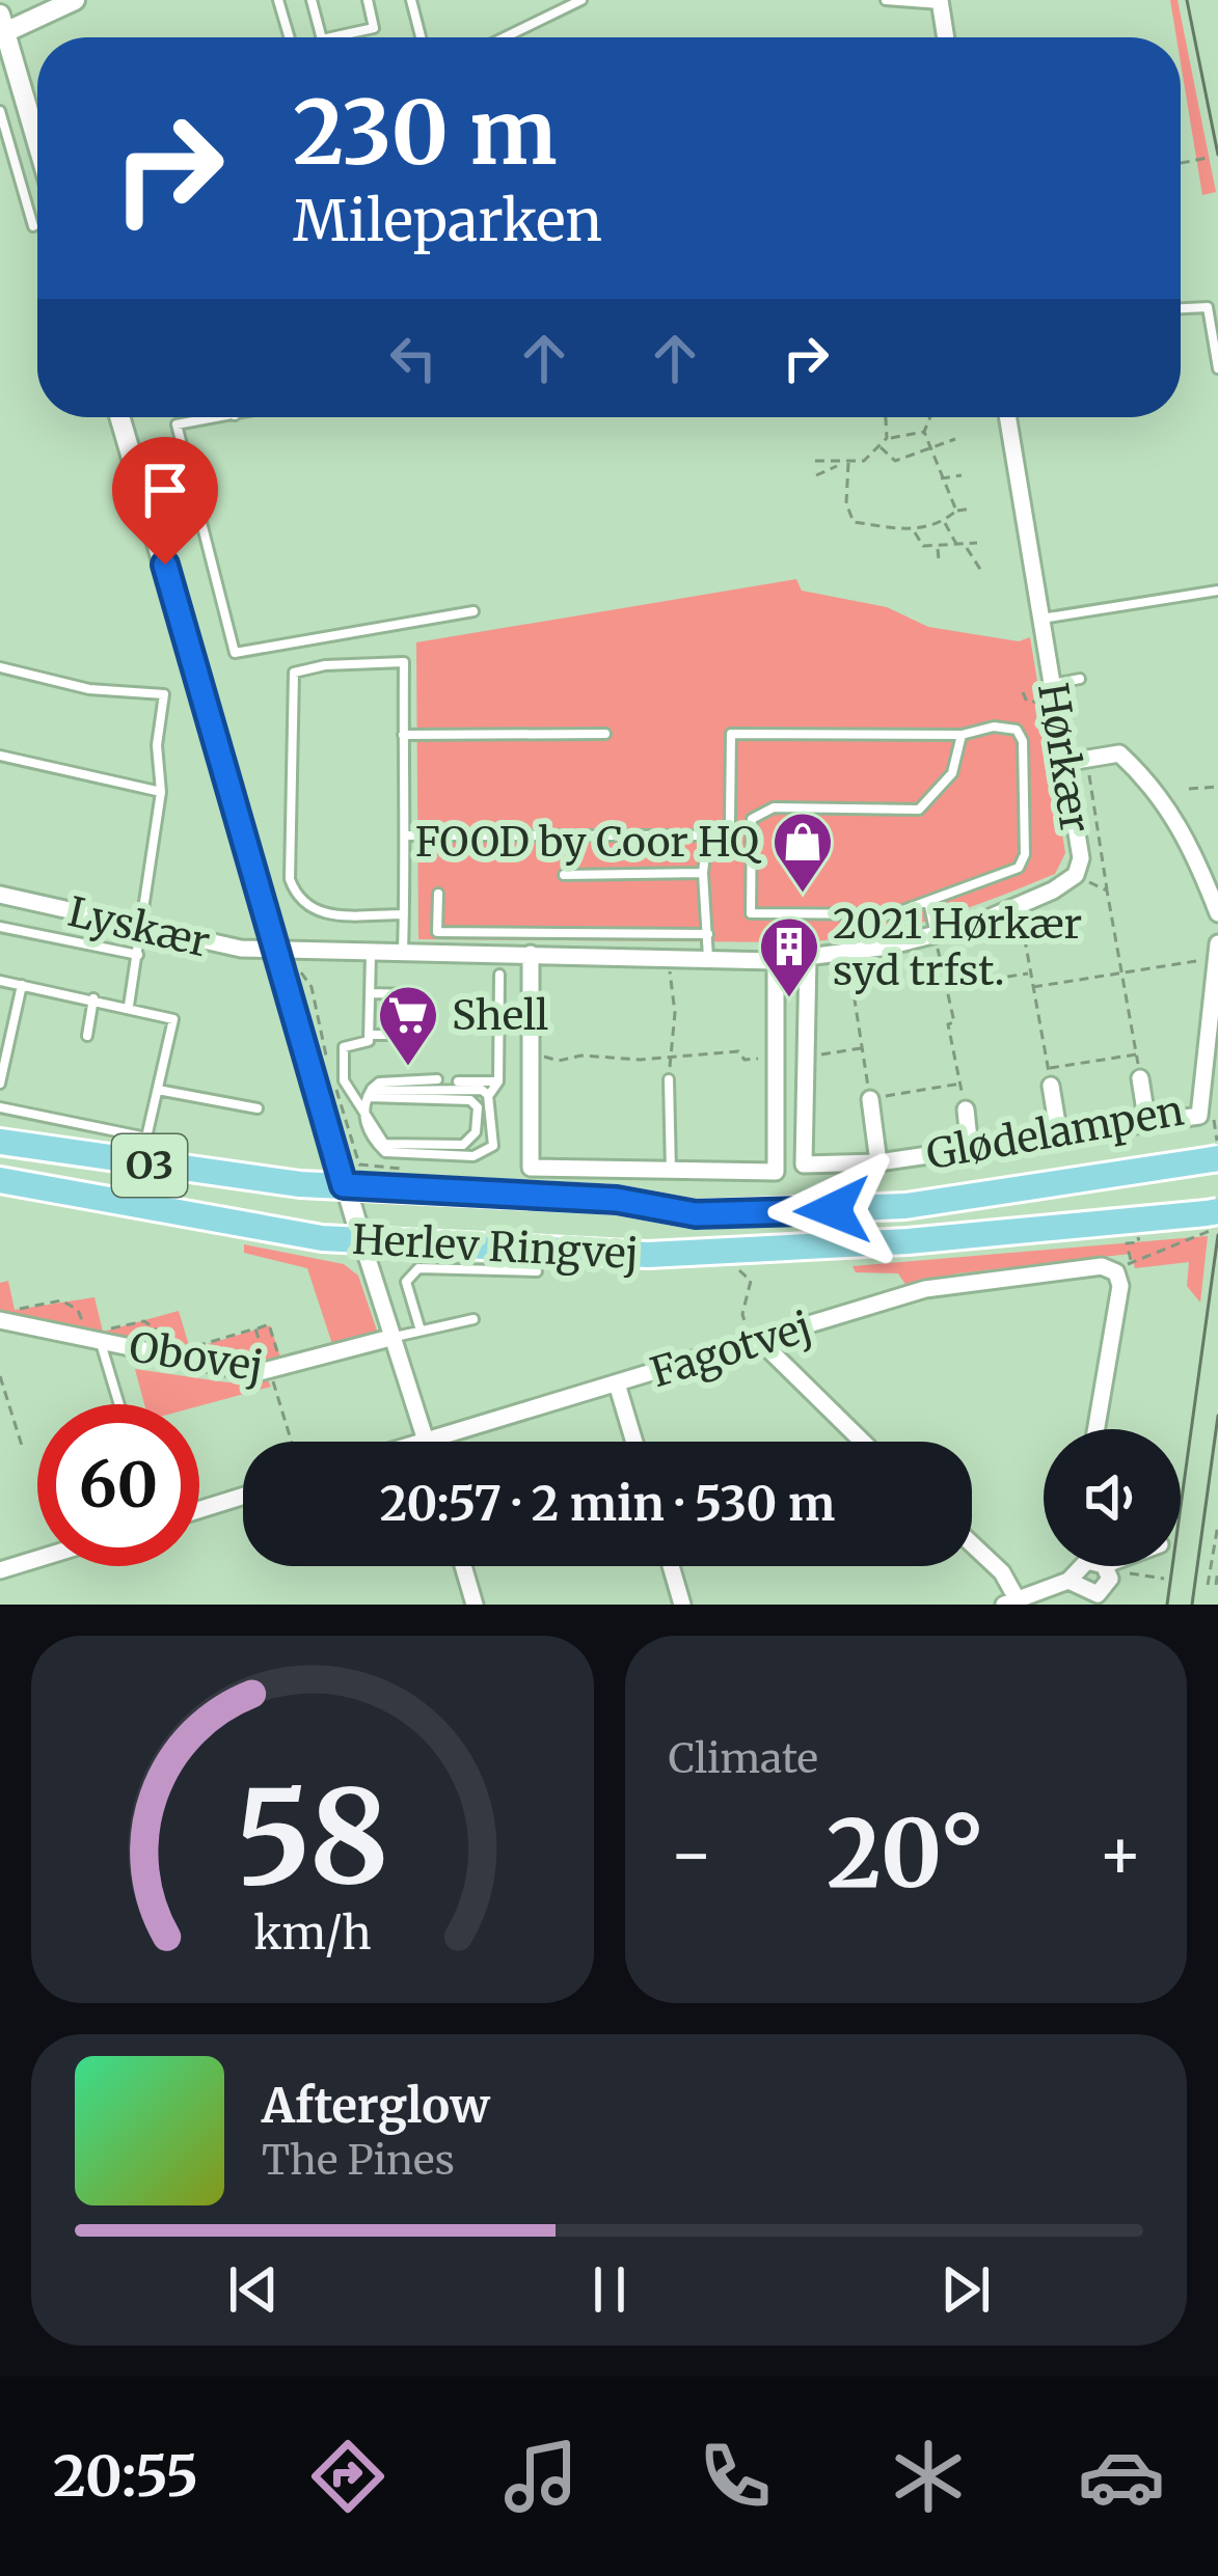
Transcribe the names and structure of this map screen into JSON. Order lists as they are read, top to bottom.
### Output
{
  "streets": {
    "main road": ["O3", "Herlev Ringvej"],
    "street": [
      "Hørkær",
      "Lyskær",
      "Glødelampen",
      "Fagotvej",
      "Obovej"
    ]
  },
  "crossings": [
    ["Hørkær", "Lyskær"],
    ["Hørkær", "Glødelampen"]
  ],
  "places": {
    "shop": ["FOOD by Coor HQ"],
    "building": ["2021 Hørkær syd trfst."],
    "supermarket": ["Shell"]
  },
  "page": {
    "turn": ["230 m", "Mileparken"],
    "limit": "60",
    "trip": "20:57 · 2 min · 530 m",
    "tile": "Climate",
    "heat": ["−", "20°", "+"],
    "song": ["Afterglow", "The Pines"],
    "tabs": "20:55",
    "gauge": ["58", "km/h"]
  }
}
